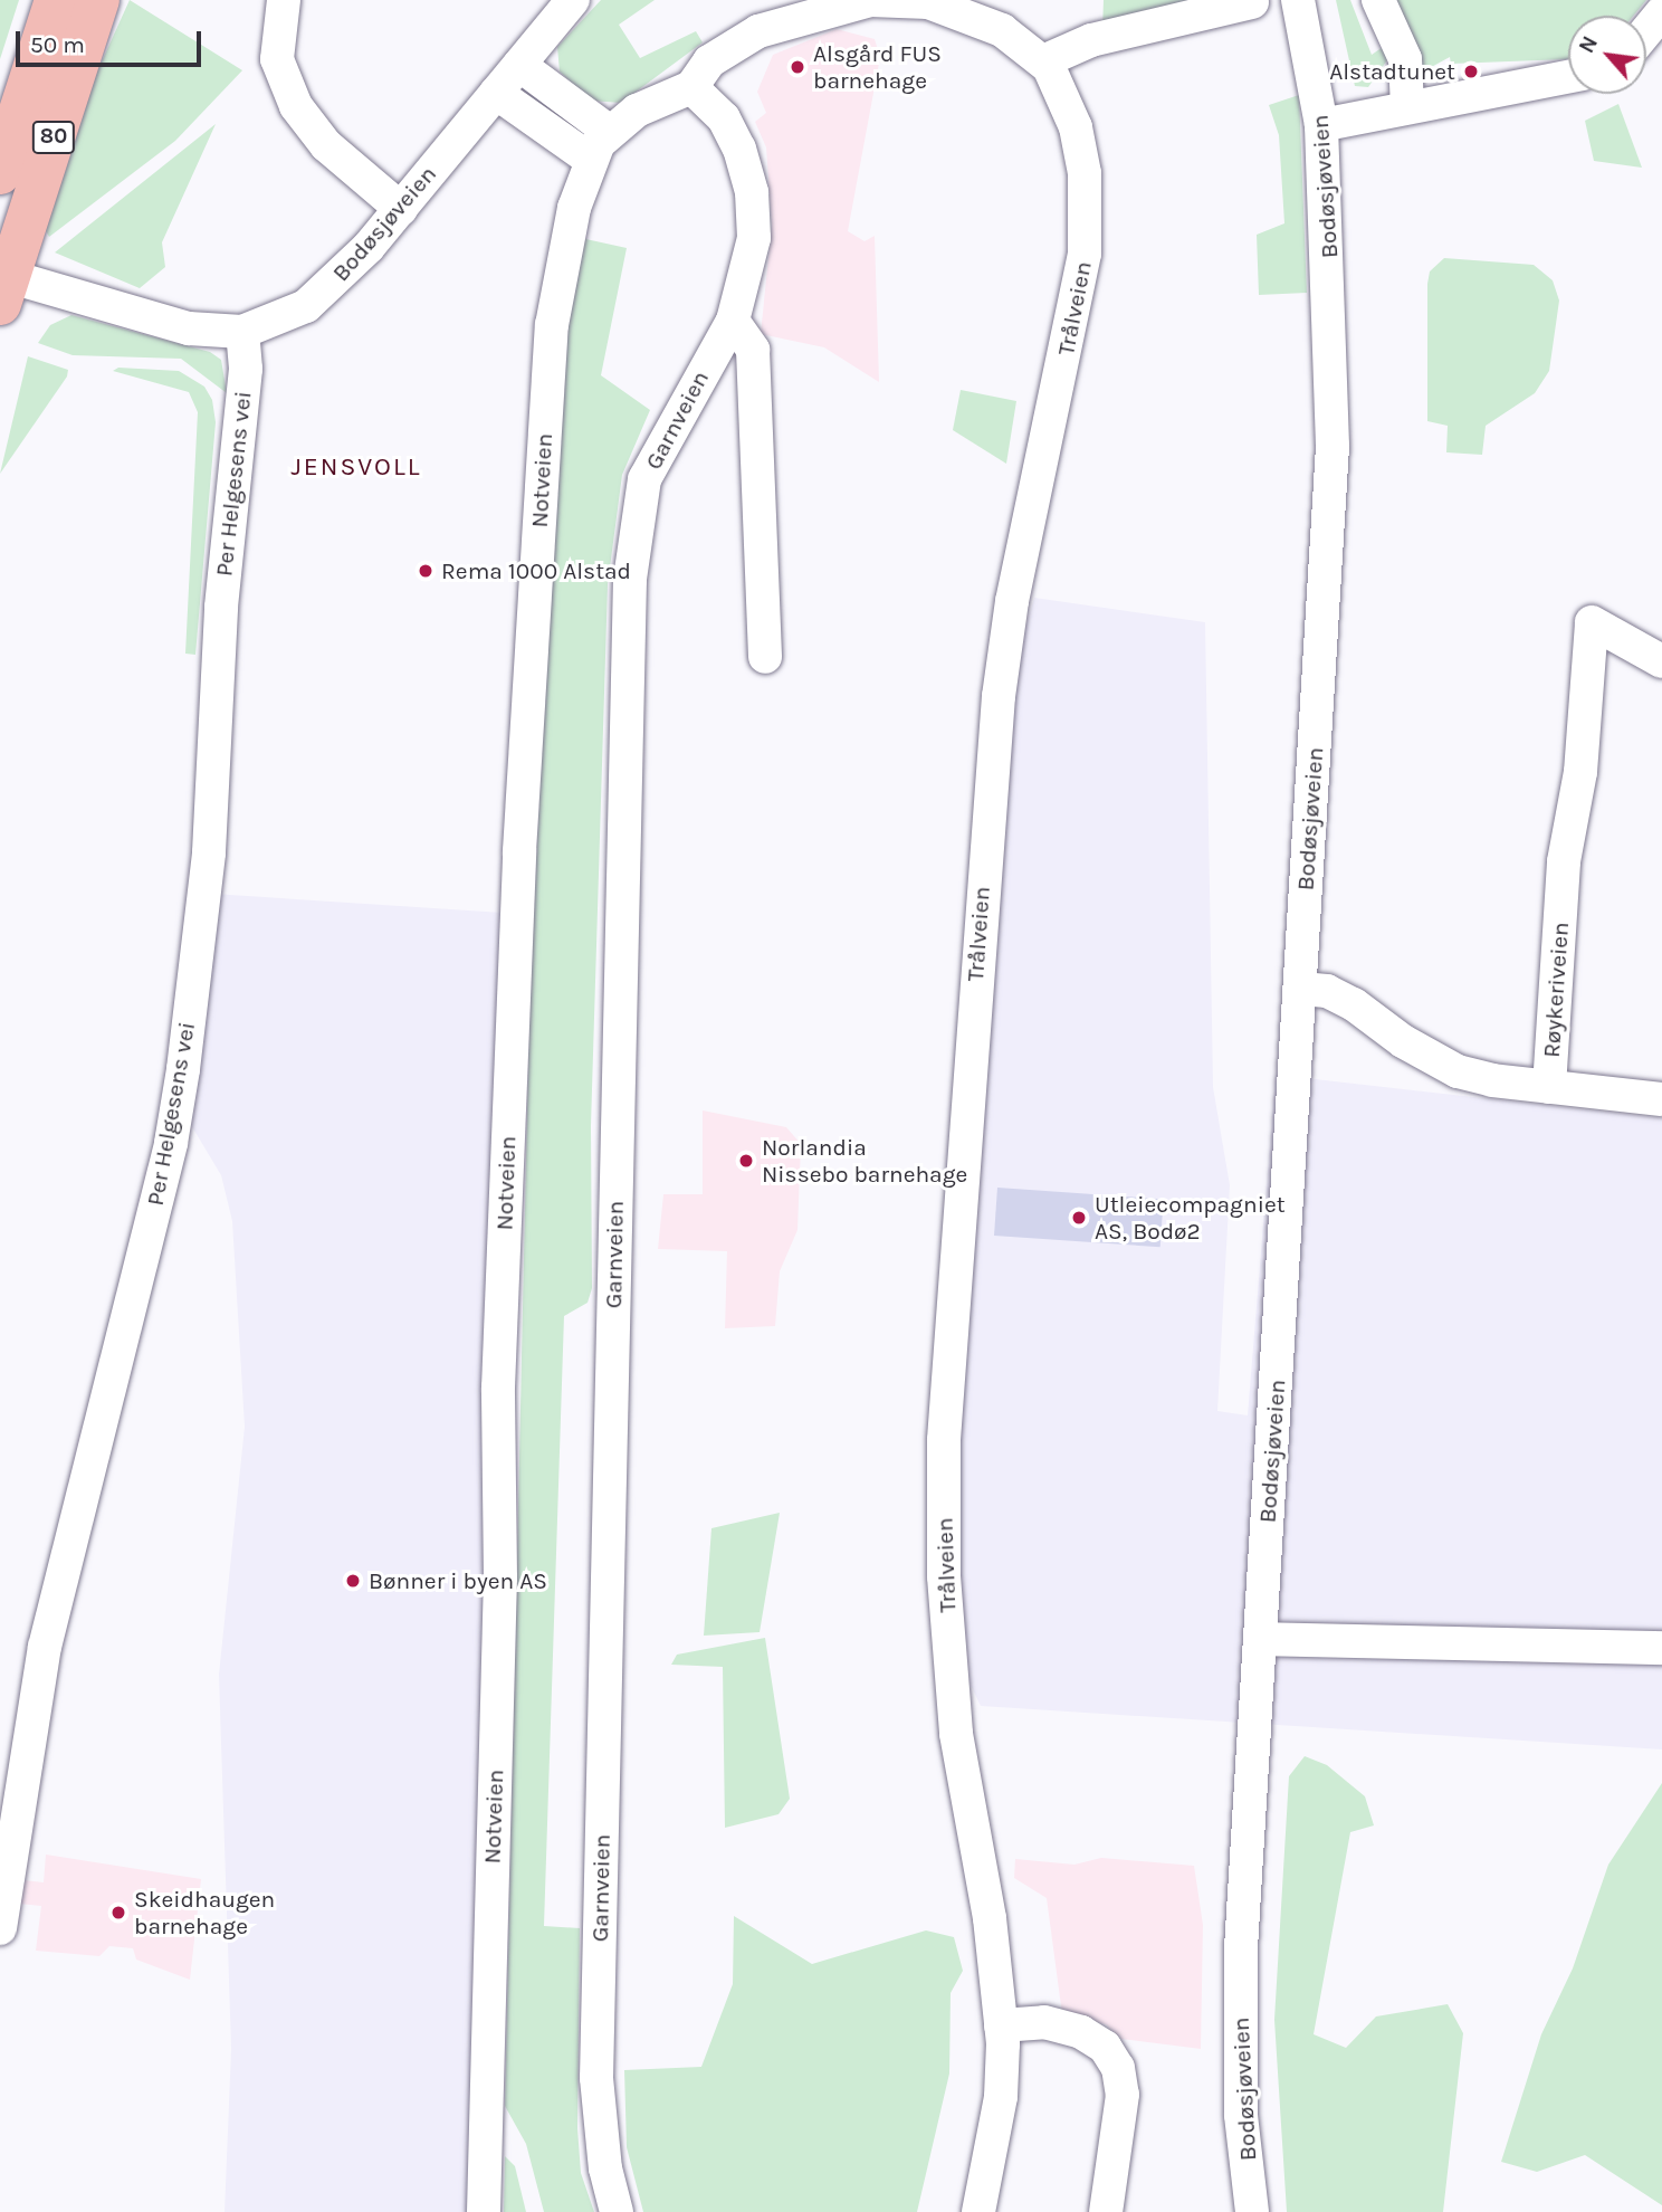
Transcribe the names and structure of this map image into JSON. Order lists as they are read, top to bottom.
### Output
{
  "streets": {
    "main road": ["80"],
    "street": [
      "Bodøsjøveien",
      "Trålveien",
      "Garnveien",
      "Notveien",
      "Per Helgesens vei",
      "Røykeriveien"
    ]
  },
  "crossings": [
    ["80", "Bodøsjøveien"],
    ["Bodøsjøveien", "Per Helgesens vei"],
    ["Bodøsjøveien", "Røykeriveien"]
  ],
  "districts": ["JENSVOLL"],
  "places": [
    "Alsgård FUS barnehage",
    "Alstadtunet",
    "Rema 1000 Alstad",
    "Norlandia Nissebo barnehage",
    "Utleiecompagniet AS, Bodø2",
    "Bønner i byen AS",
    "Skeidhaugen barnehage"
  ],
  "scale_bar": "50 m",
  "north": "top left"
}
